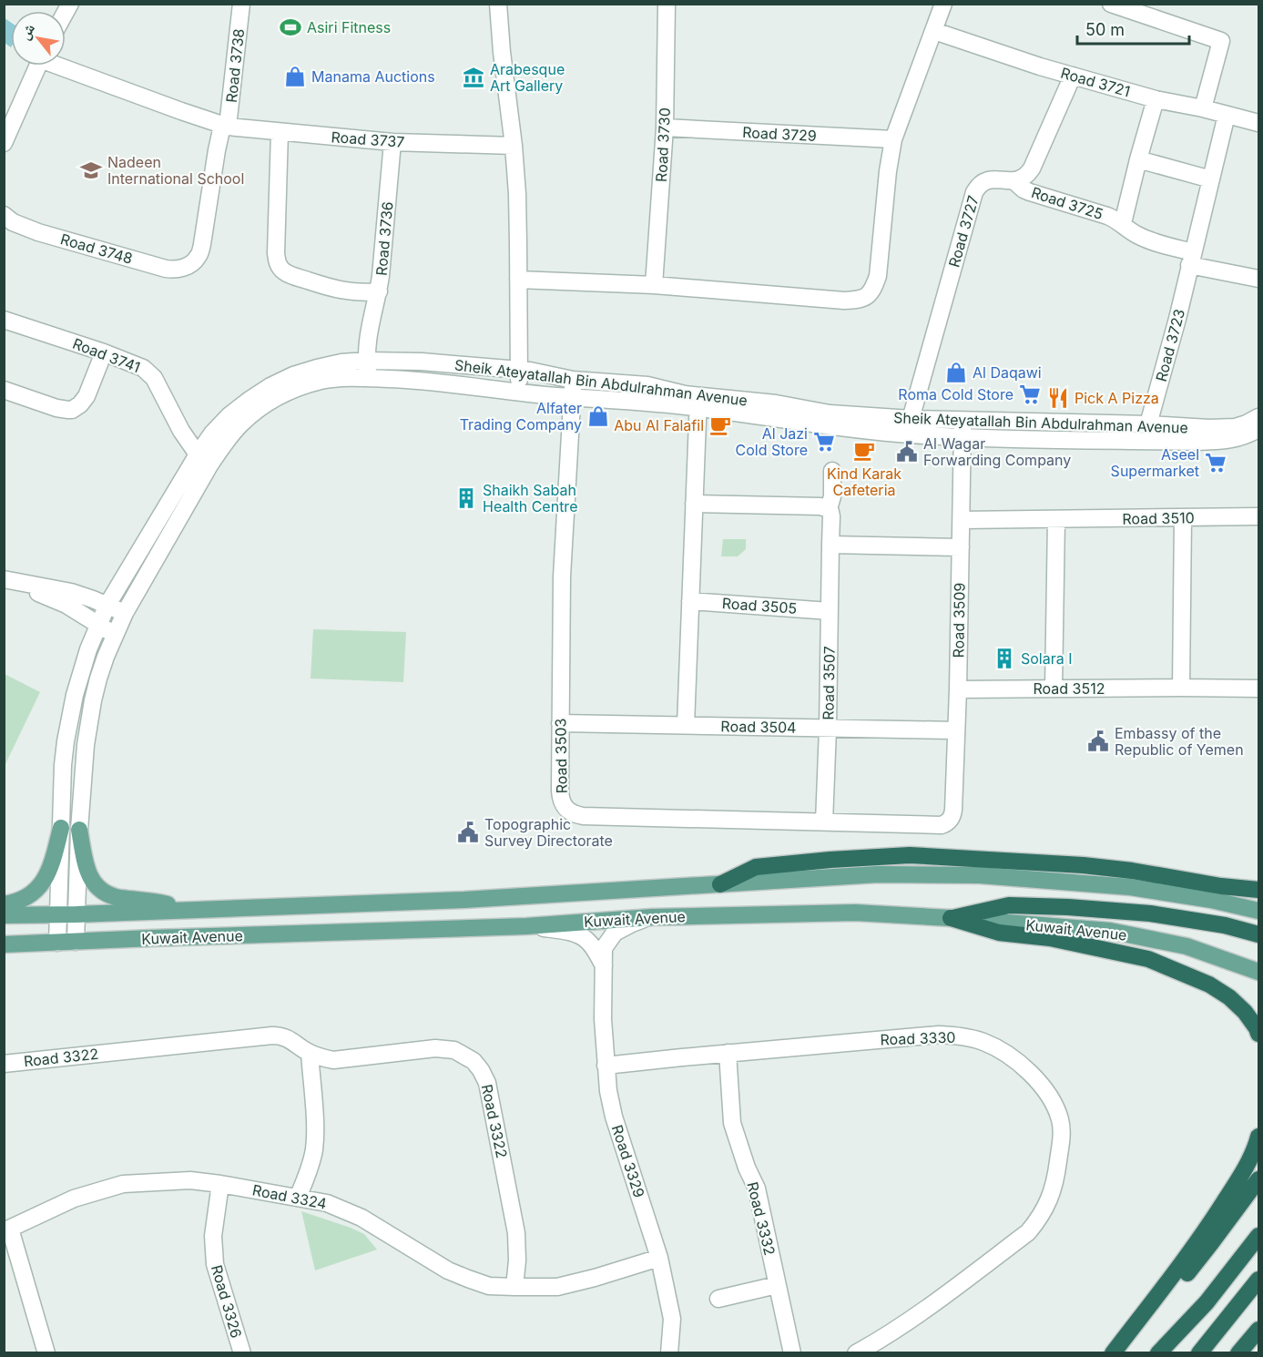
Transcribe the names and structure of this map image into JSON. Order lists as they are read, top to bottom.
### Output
{
  "streets": {
    "main road": ["Kuwait Avenue"],
    "street": [
      "Road 3738",
      "Road 3721",
      "Road 3729",
      "Road 3737",
      "Road 3730",
      "Road 3725",
      "Road 3727",
      "Road 3736",
      "Road 3748",
      "Road 3723",
      "Road 3741",
      "Sheik Ateyatallah Bin Abdulrahman Avenue",
      "Road 3510",
      "Road 3505",
      "Road 3509",
      "Road 3507",
      "Road 3512",
      "Road 3504",
      "Road 3503",
      "Road 3330",
      "Road 3322",
      "Road 3329",
      "Road 3324",
      "Road 3332",
      "Road 3326"
    ]
  },
  "crossings": [
    ["Road 3738", "Road 3737"],
    ["Road 3738", "Road 3748"],
    ["Road 3721", "Road 3725"],
    ["Road 3721", "Road 3723"],
    ["Road 3729", "Road 3730"],
    ["Road 3737", "Road 3736"],
    ["Road 3737", "Road 3748"],
    ["Road 3725", "Road 3727"],
    ["Road 3725", "Road 3723"],
    ["Road 3727", "Sheik Ateyatallah Bin Abdulrahman Avenue"],
    ["Road 3723", "Sheik Ateyatallah Bin Abdulrahman Avenue"],
    ["Road 3741", "Sheik Ateyatallah Bin Abdulrahman Avenue"],
    ["Sheik Ateyatallah Bin Abdulrahman Avenue", "Road 3509"],
    ["Sheik Ateyatallah Bin Abdulrahman Avenue", "Road 3503"],
    ["Sheik Ateyatallah Bin Abdulrahman Avenue", "Kuwait Avenue"],
    ["Road 3510", "Road 3509"],
    ["Road 3505", "Road 3507"],
    ["Road 3509", "Road 3512"],
    ["Road 3509", "Road 3504"],
    ["Road 3509", "Road 3503"],
    ["Road 3507", "Road 3504"],
    ["Road 3507", "Road 3503"],
    ["Road 3504", "Road 3503"],
    ["Kuwait Avenue", "Road 3329"],
    ["Road 3330", "Road 3329"],
    ["Road 3330", "Road 3332"],
    ["Road 3322", "Road 3324"],
    ["Road 3329", "Road 3324"],
    ["Road 3324", "Road 3326"]
  ],
  "places": {
    "sports": ["Asiri Fitness"],
    "shop": ["Manama Auctions", "Al Daqawi", "Alfater Trading Company"],
    "museum": ["Arabesque Art Gallery"],
    "school or university": ["Nadeen International School"],
    "supermarket": ["Roma Cold Store", "Al Jazi Cold Store", "Aseel Supermarket"],
    "restaurant": ["Pick A Pizza"],
    "cafe": ["Abu Al Falafil", "Kind Karak Cafeteria"],
    "public building": ["Al Wagar Forwarding Company", "Embassy of the Republic of Yemen", "Topographic Survey Directorate"],
    "building": ["Shaikh Sabah Health Centre", "Solara I"]
  },
  "scale_bar": "50 m",
  "north": "top left"
}
